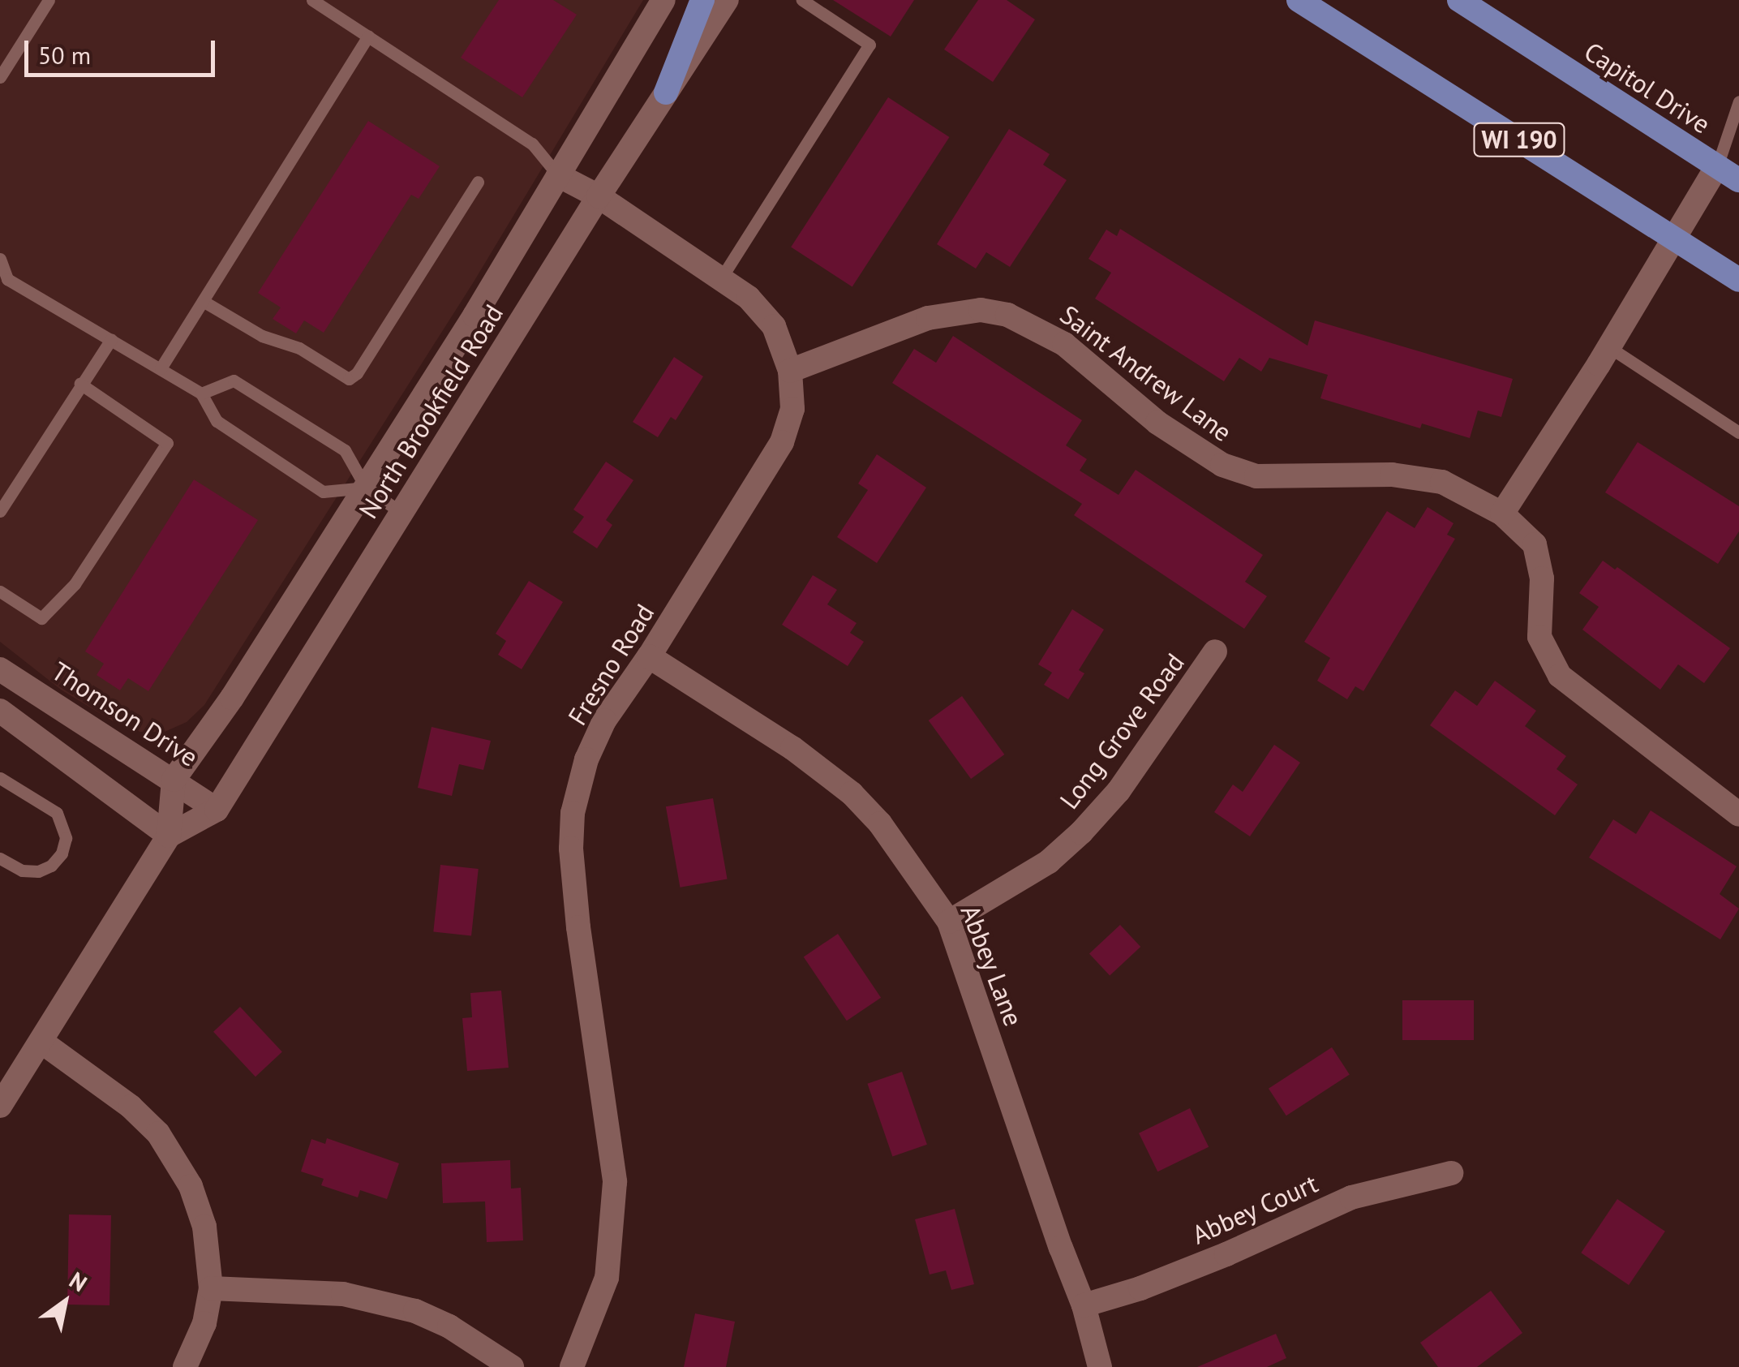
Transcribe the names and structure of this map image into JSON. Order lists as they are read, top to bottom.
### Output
{
  "streets": {
    "main road": ["Capitol Drive", "WI 190"],
    "street": [
      "Saint Andrew Lane",
      "North Brookfield Road",
      "Fresno Road",
      "Thomson Drive",
      "Long Grove Road",
      "Abbey Lane",
      "Abbey Court"
    ]
  },
  "crossings": [
    ["Saint Andrew Lane", "Fresno Road"],
    ["North Brookfield Road", "Fresno Road"],
    ["North Brookfield Road", "Thomson Drive"],
    ["Fresno Road", "Abbey Lane"],
    ["Long Grove Road", "Abbey Lane"],
    ["Abbey Lane", "Abbey Court"]
  ],
  "scale_bar": "50 m",
  "north": "top right"
}
